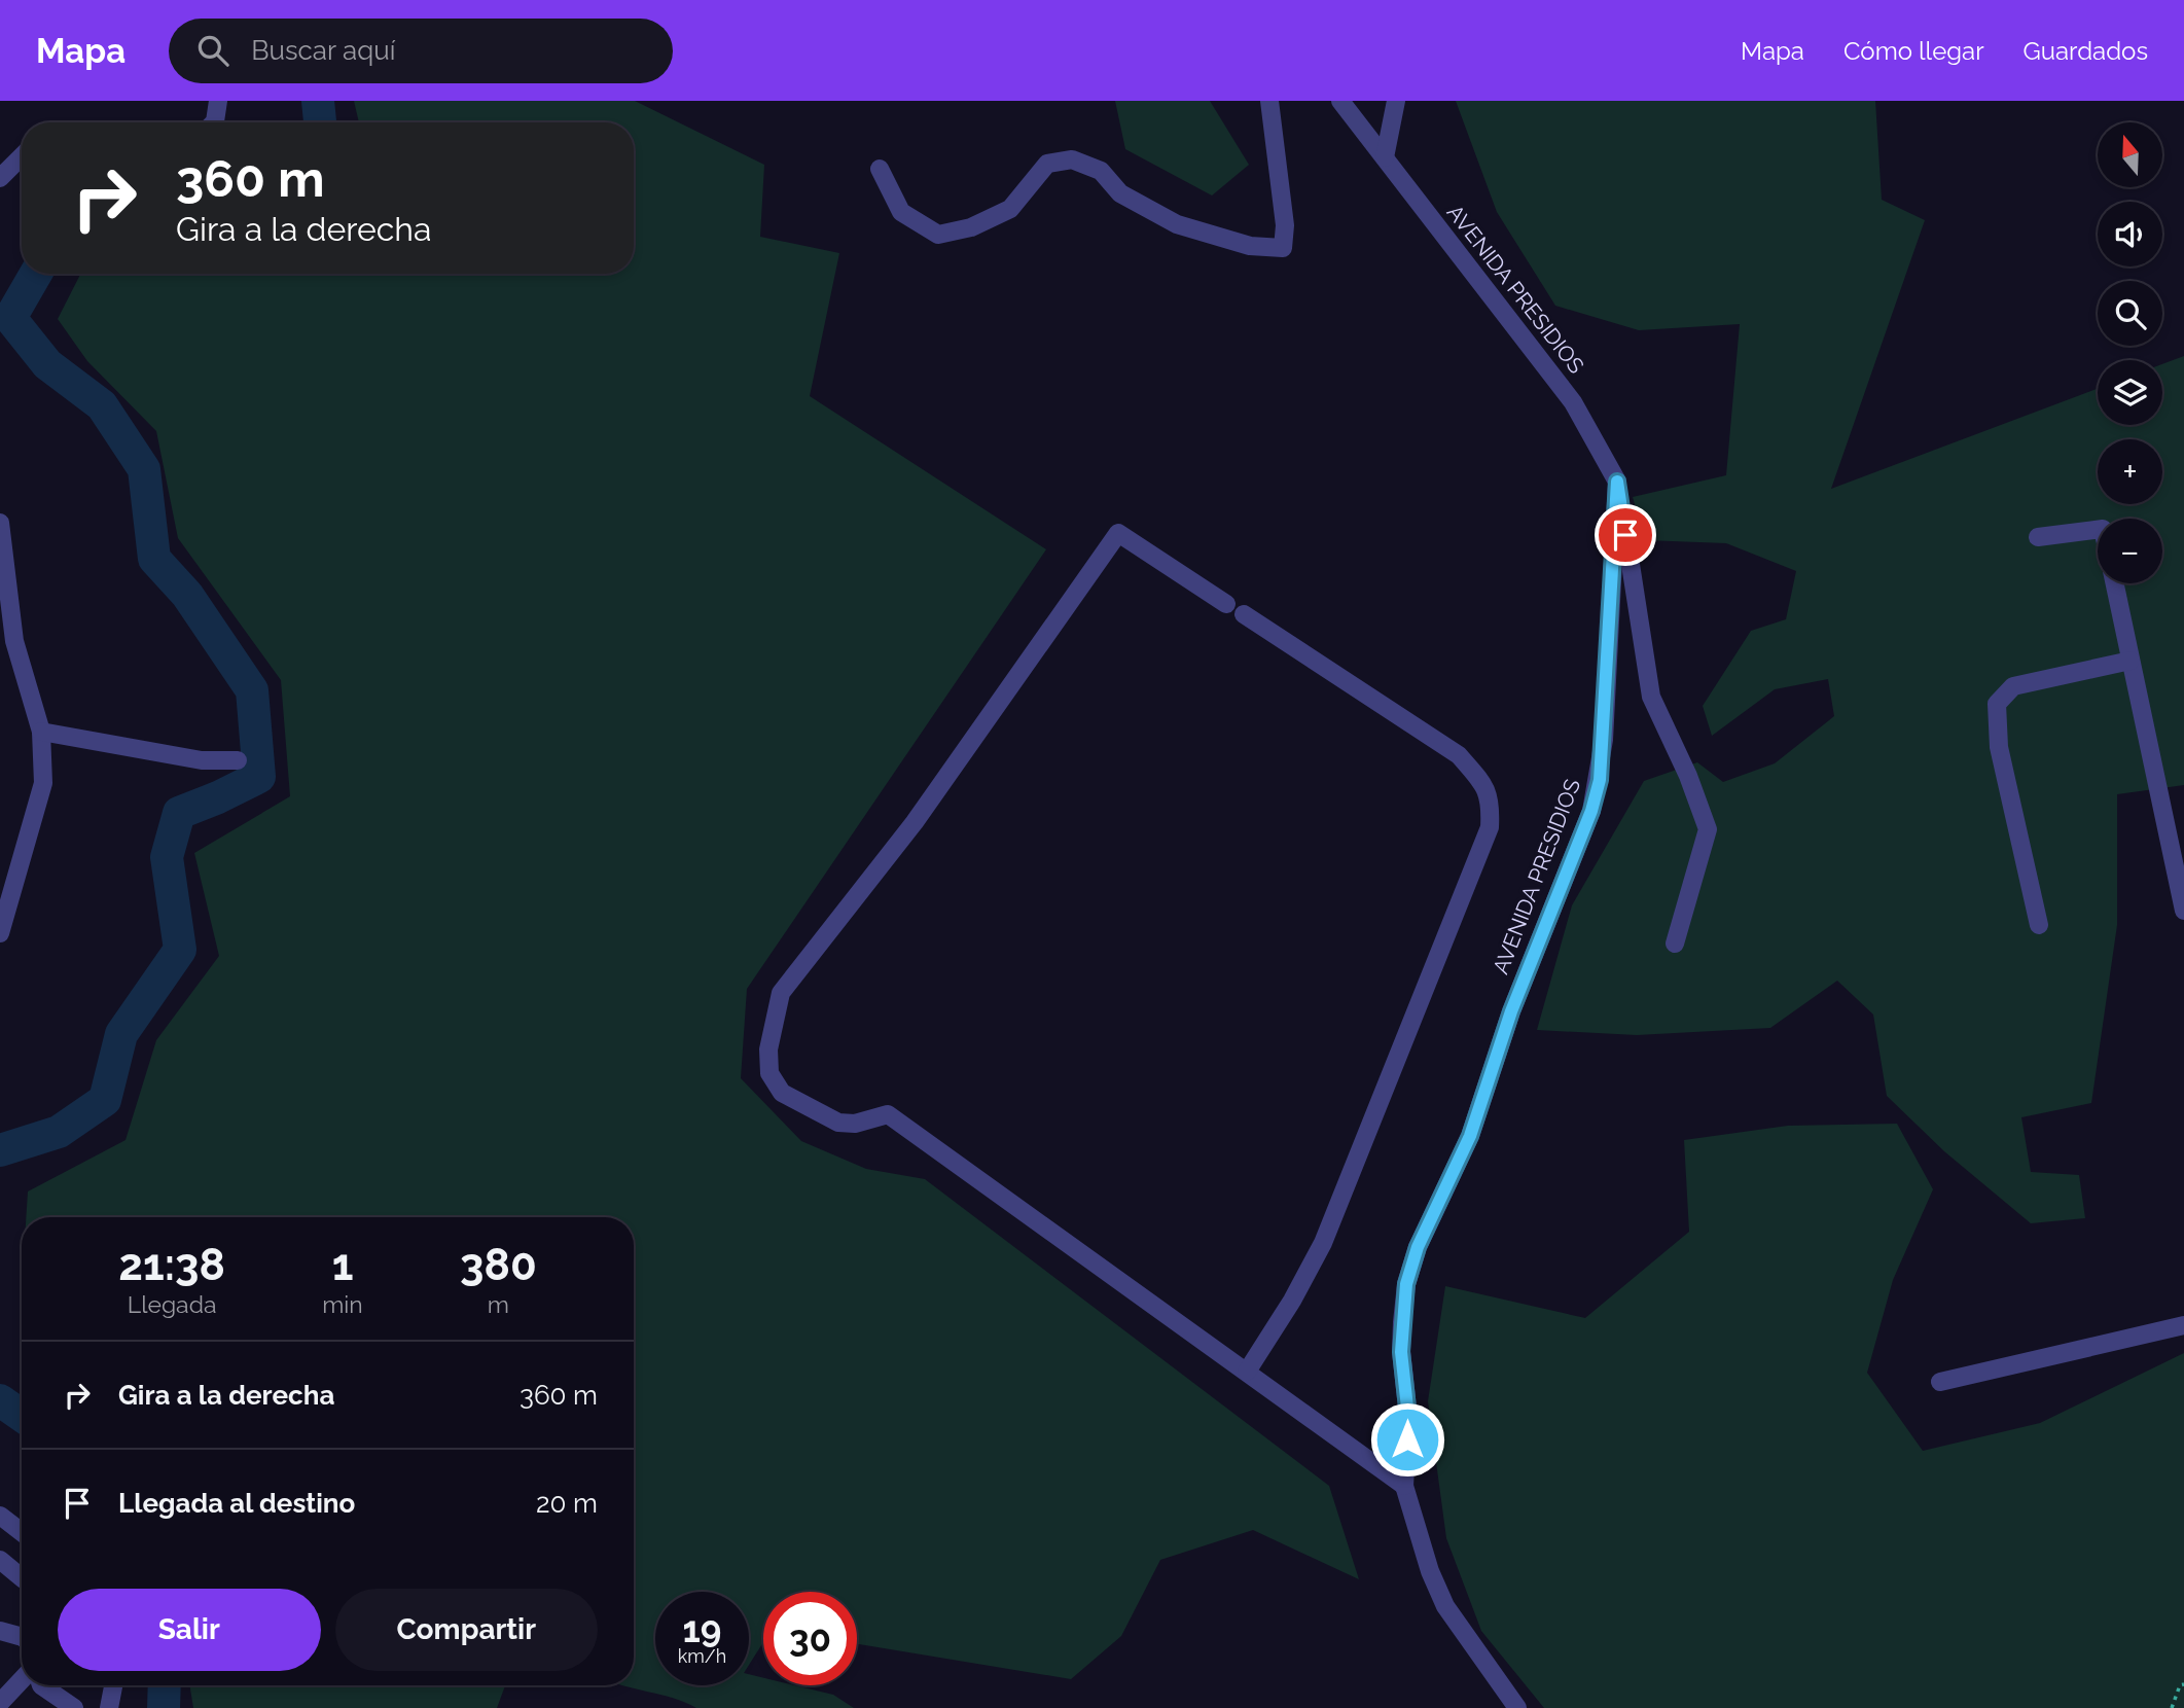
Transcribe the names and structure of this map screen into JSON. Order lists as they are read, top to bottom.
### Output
{
  "streets": {
    "street": ["AVENIDA PRESIDIOS"]
  },
  "north": "top",
  "page": {
    "header": "Mapa",
    "search": "Buscar aquí",
    "nav": ["Mapa", "Cómo llegar", "Guardados"],
    "map_buttons": ["+", "−"],
    "turn": ["360 m", "Gira a la derecha"],
    "eta": [
      "21:38",
      "Llegada",
      "1",
      "min",
      "380",
      "m"
    ],
    "list": [
      {
        "name": "Gira a la derecha",
        "value": "360 m"
      },
      {
        "name": "Llegada al destino",
        "value": "20 m"
      }
    ],
    "buttons": ["Salir", "Compartir"],
    "speed": "19 km/h",
    "limit": "30"
  }
}
